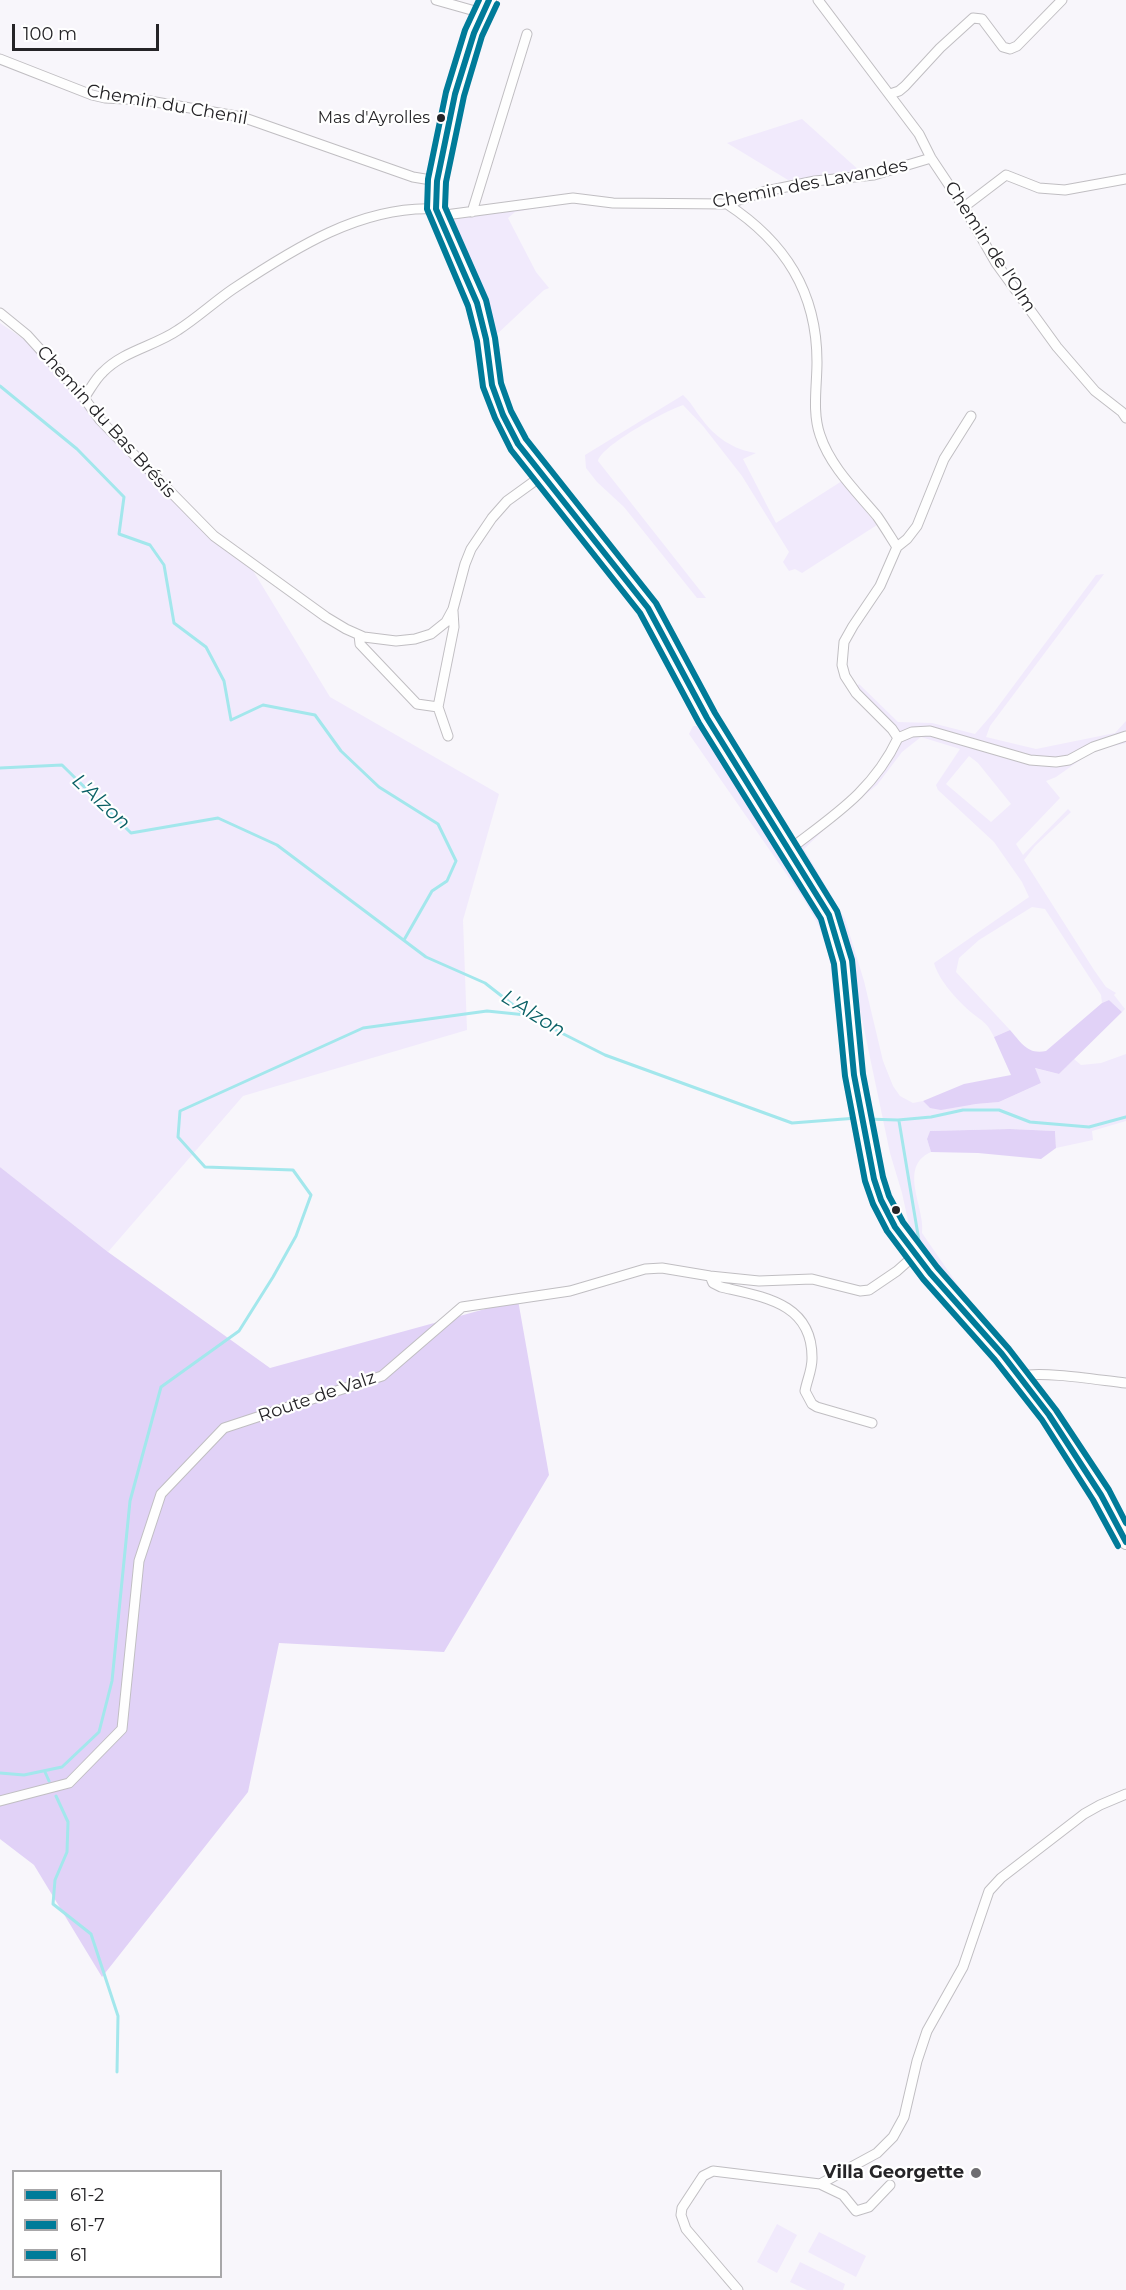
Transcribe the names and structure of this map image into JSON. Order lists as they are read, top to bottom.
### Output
{
  "streets": {
    "street": [
      "Chemin du Chenil",
      "Chemin des Lavandes",
      "Chemin de l'Olm",
      "Chemin du Bas Brésis",
      "Route de Valz"
    ]
  },
  "crossings": [
    ["Chemin des Lavandes", "Chemin de l'Olm"],
    ["Chemin des Lavandes", "Chemin du Bas Brésis"]
  ],
  "water": ["L'Alzon"],
  "places": ["Mas d'Ayrolles", "Villa Georgette"],
  "lines": ["transit line 61-2", "transit line 61-7", "transit line 61"],
  "legend": ["61-2", "61-7", "61"],
  "scale_bar": "100 m"
}
